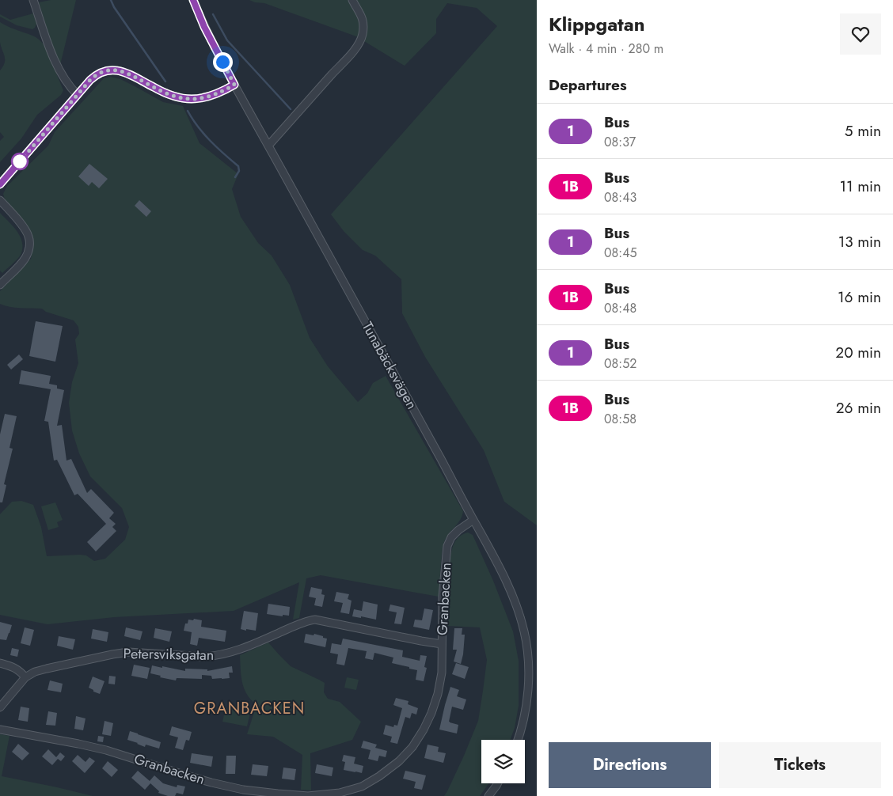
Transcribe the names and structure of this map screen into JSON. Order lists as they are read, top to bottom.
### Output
{
  "streets": {
    "street": ["Tunabäcksvägen", "Granbacken", "Petersviksgatan"]
  },
  "crossings": [
    ["Tunabäcksvägen", "Granbacken"],
    ["Granbacken", "Petersviksgatan"]
  ],
  "districts": ["GRANBACKEN"],
  "lines": ["bus line 1"],
  "page": {
    "heading": [
      ["Klippgatan", "Walk · 4 min · 280 m"],
      "Departures"
    ],
    "list": [
      {
        "mark": "1",
        "name": "Bus",
        "note": "08:37",
        "value": "5 min"
      },
      {
        "mark": "1B",
        "name": "Bus",
        "note": "08:43",
        "value": "11 min"
      },
      {
        "mark": "1",
        "name": "Bus",
        "note": "08:45",
        "value": "13 min"
      },
      {
        "mark": "1B",
        "name": "Bus",
        "note": "08:48",
        "value": "16 min"
      },
      {
        "mark": "1",
        "name": "Bus",
        "note": "08:52",
        "value": "20 min"
      },
      {
        "mark": "1B",
        "name": "Bus",
        "note": "08:58",
        "value": "26 min"
      }
    ],
    "buttons": ["Directions", "Tickets"]
  }
}
